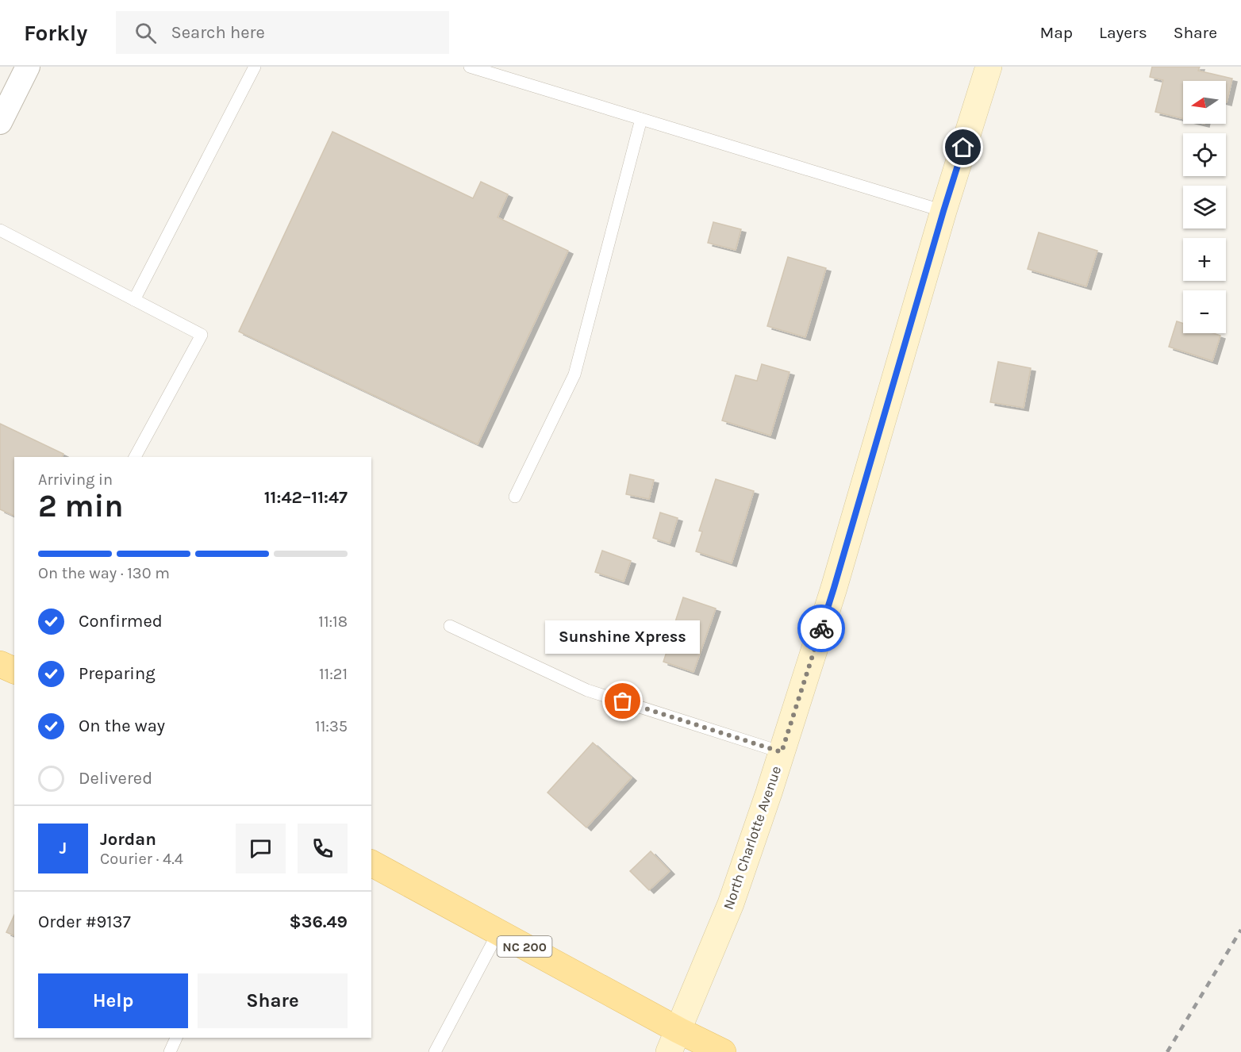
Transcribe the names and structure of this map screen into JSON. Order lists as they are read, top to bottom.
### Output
{
  "streets": {
    "main road": ["North Charlotte Avenue", "NC 200"]
  },
  "crossings": [
    ["North Charlotte Avenue", "NC 200"]
  ],
  "places": ["Sunshine Xpress"],
  "north": "left",
  "page": {
    "header": "Forkly",
    "search": "Search here",
    "nav": ["Map", "Layers", "Share"],
    "map_buttons": ["+", "−"],
    "heading": ["2 min", "Arriving in", "11:42–11:47"],
    "panel": [
      "Jordan",
      "Courier · 4.4",
      "Order #9137",
      "$36.49"
    ],
    "bar": "On the way · 130 m",
    "list": [
      ["Confirmed", "11:18"],
      ["Preparing", "11:21"],
      ["On the way", "11:35"],
      "Delivered"
    ],
    "bubble": "Sunshine Xpress",
    "round": "J",
    "buttons": ["Help", "Share"]
  }
}
